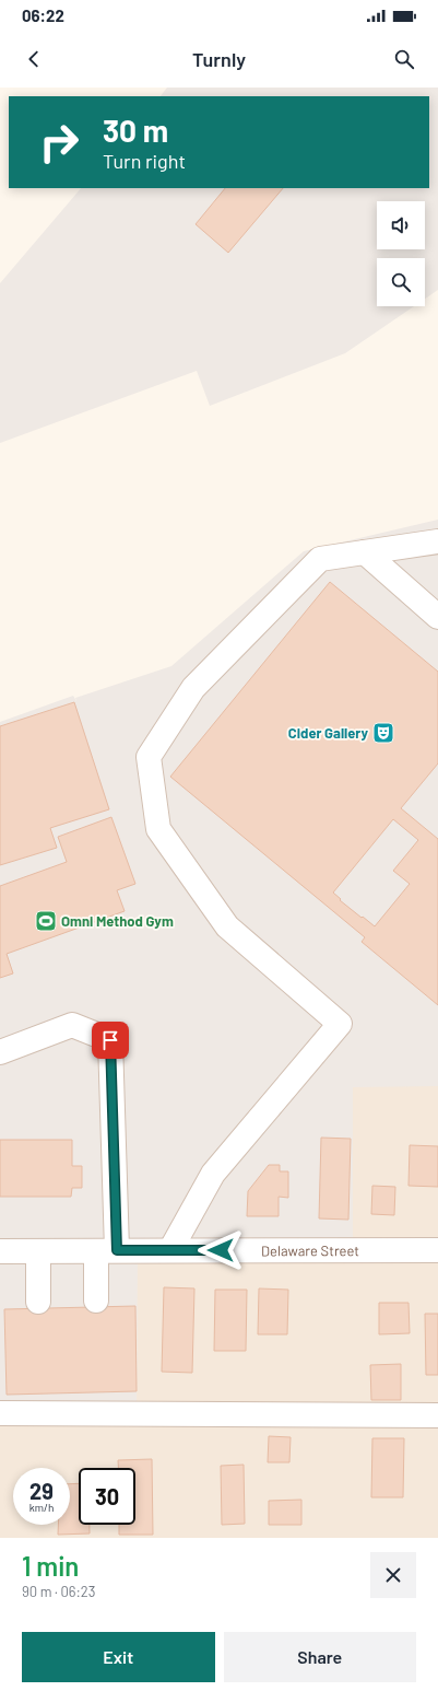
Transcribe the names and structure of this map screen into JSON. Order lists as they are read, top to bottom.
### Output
{
  "streets": {
    "street": ["Delaware Street"]
  },
  "places": {
    "theatre": ["Cider Gallery"],
    "sports": ["Omni Method Gym"]
  },
  "page": {
    "status": "06:22",
    "header": "Turnly",
    "turn": ["30 m", "Turn right"],
    "speed": "29 km/h",
    "limit": "30",
    "heading": ["1 min", "90 m · 06:23"],
    "buttons": ["Exit", "Share"]
  }
}
